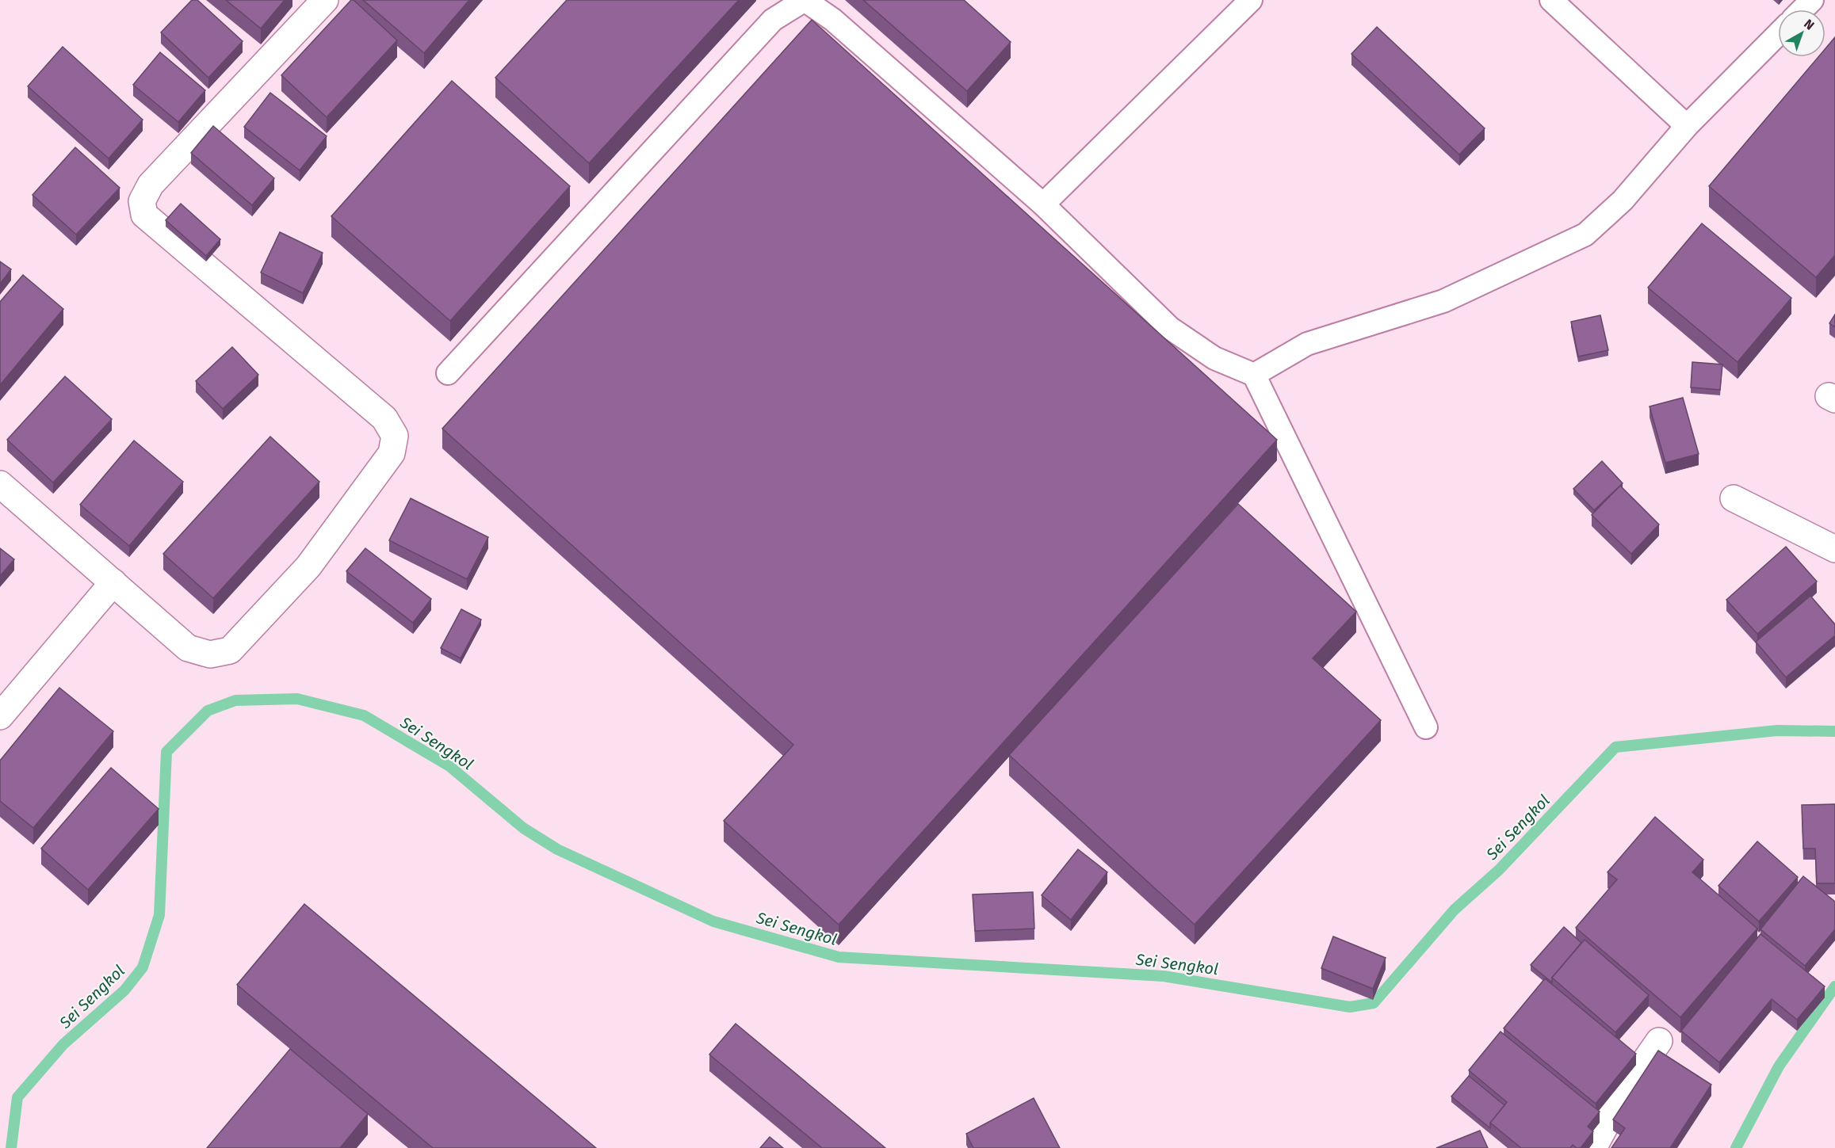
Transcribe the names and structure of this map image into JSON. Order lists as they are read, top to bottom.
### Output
{
  "water": ["Sei Sengkol"],
  "north": "top right"
}
